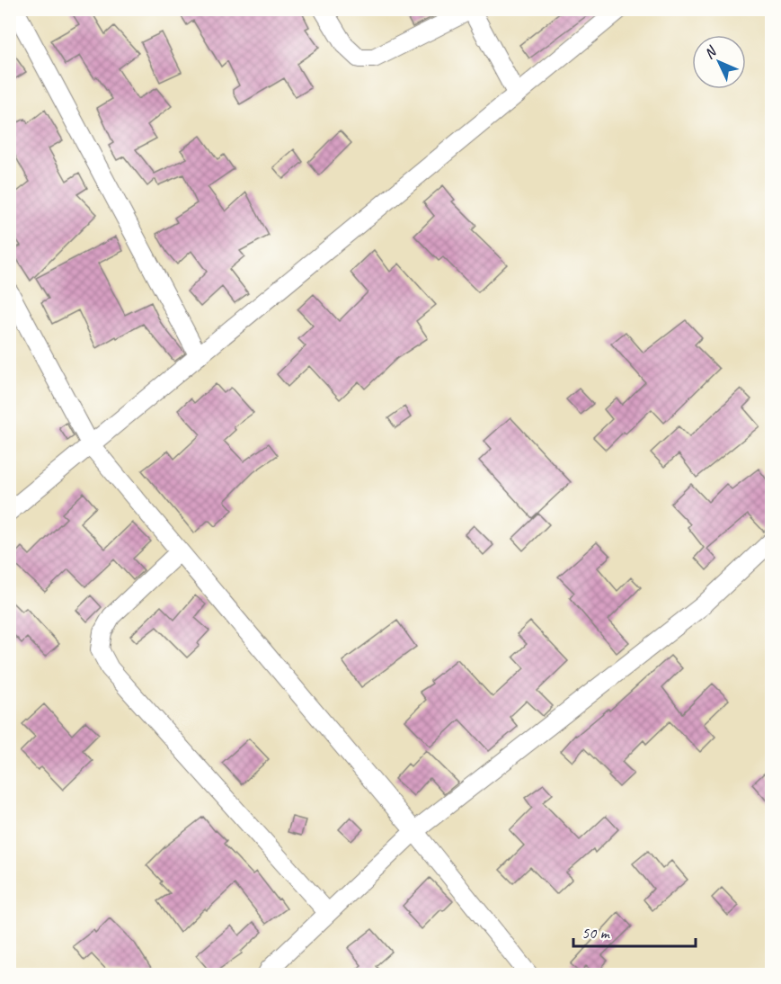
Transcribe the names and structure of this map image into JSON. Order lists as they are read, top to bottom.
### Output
{
  "scale_bar": "50 m",
  "north": "top left"
}
